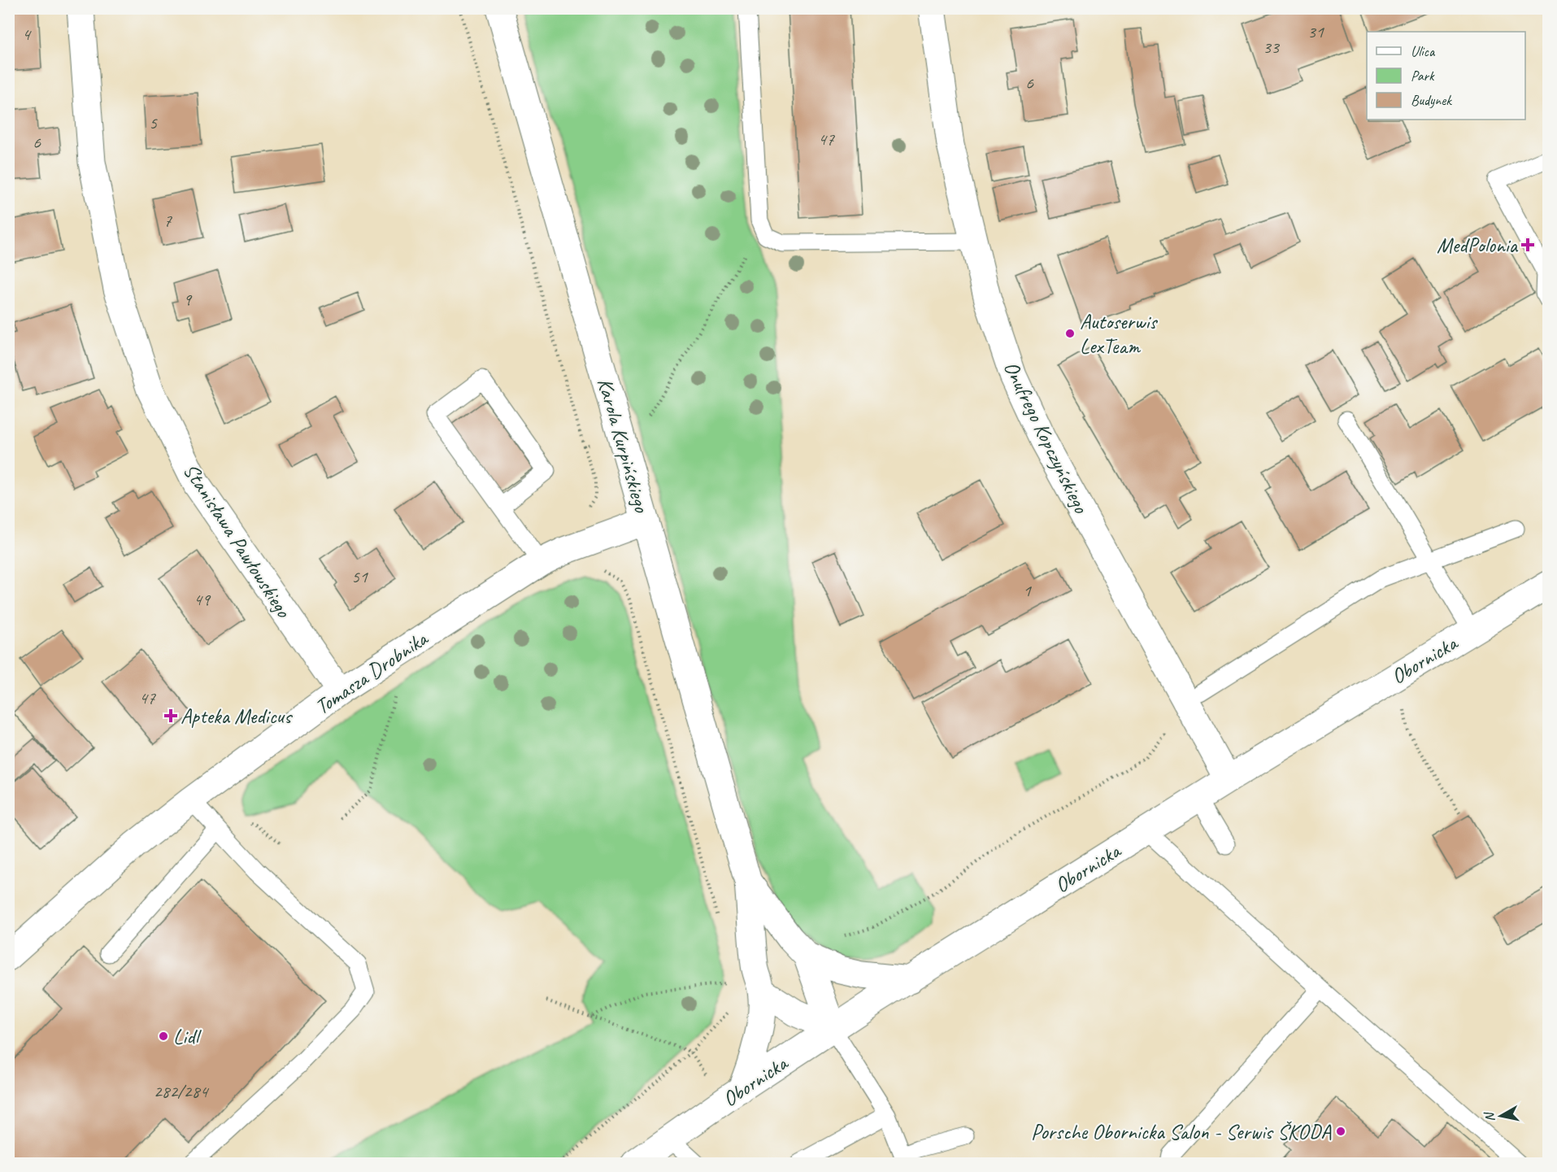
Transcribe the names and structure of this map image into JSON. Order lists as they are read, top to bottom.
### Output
{
  "streets": {
    "street": [
      "Onufrego Kopczyńskiego",
      "Karola Kurpińskiego",
      "Stanisława Pawłowskiego",
      "Obornicka",
      "Tomasza Drobnika"
    ]
  },
  "crossings": [
    ["Onufrego Kopczyńskiego", "Obornicka"],
    ["Karola Kurpińskiego", "Obornicka"],
    ["Karola Kurpińskiego", "Tomasza Drobnika"],
    ["Stanisława Pawłowskiego", "Tomasza Drobnika"]
  ],
  "places": {
    "health": ["MedPolonia", "Apteka Medicus"],
    "other": ["Autoserwis LexTeam", "Lidl", "Porsche Obornicka Salon - Serwis ŠKODA"]
  },
  "house_numbers": [
    "31",
    "4",
    "33",
    "6",
    "5",
    "47",
    "6",
    "7",
    "9",
    "51",
    "1",
    "49",
    "47",
    "282/284"
  ],
  "legend": ["Ulica", "Park", "Budynek"],
  "north": "left"
}
